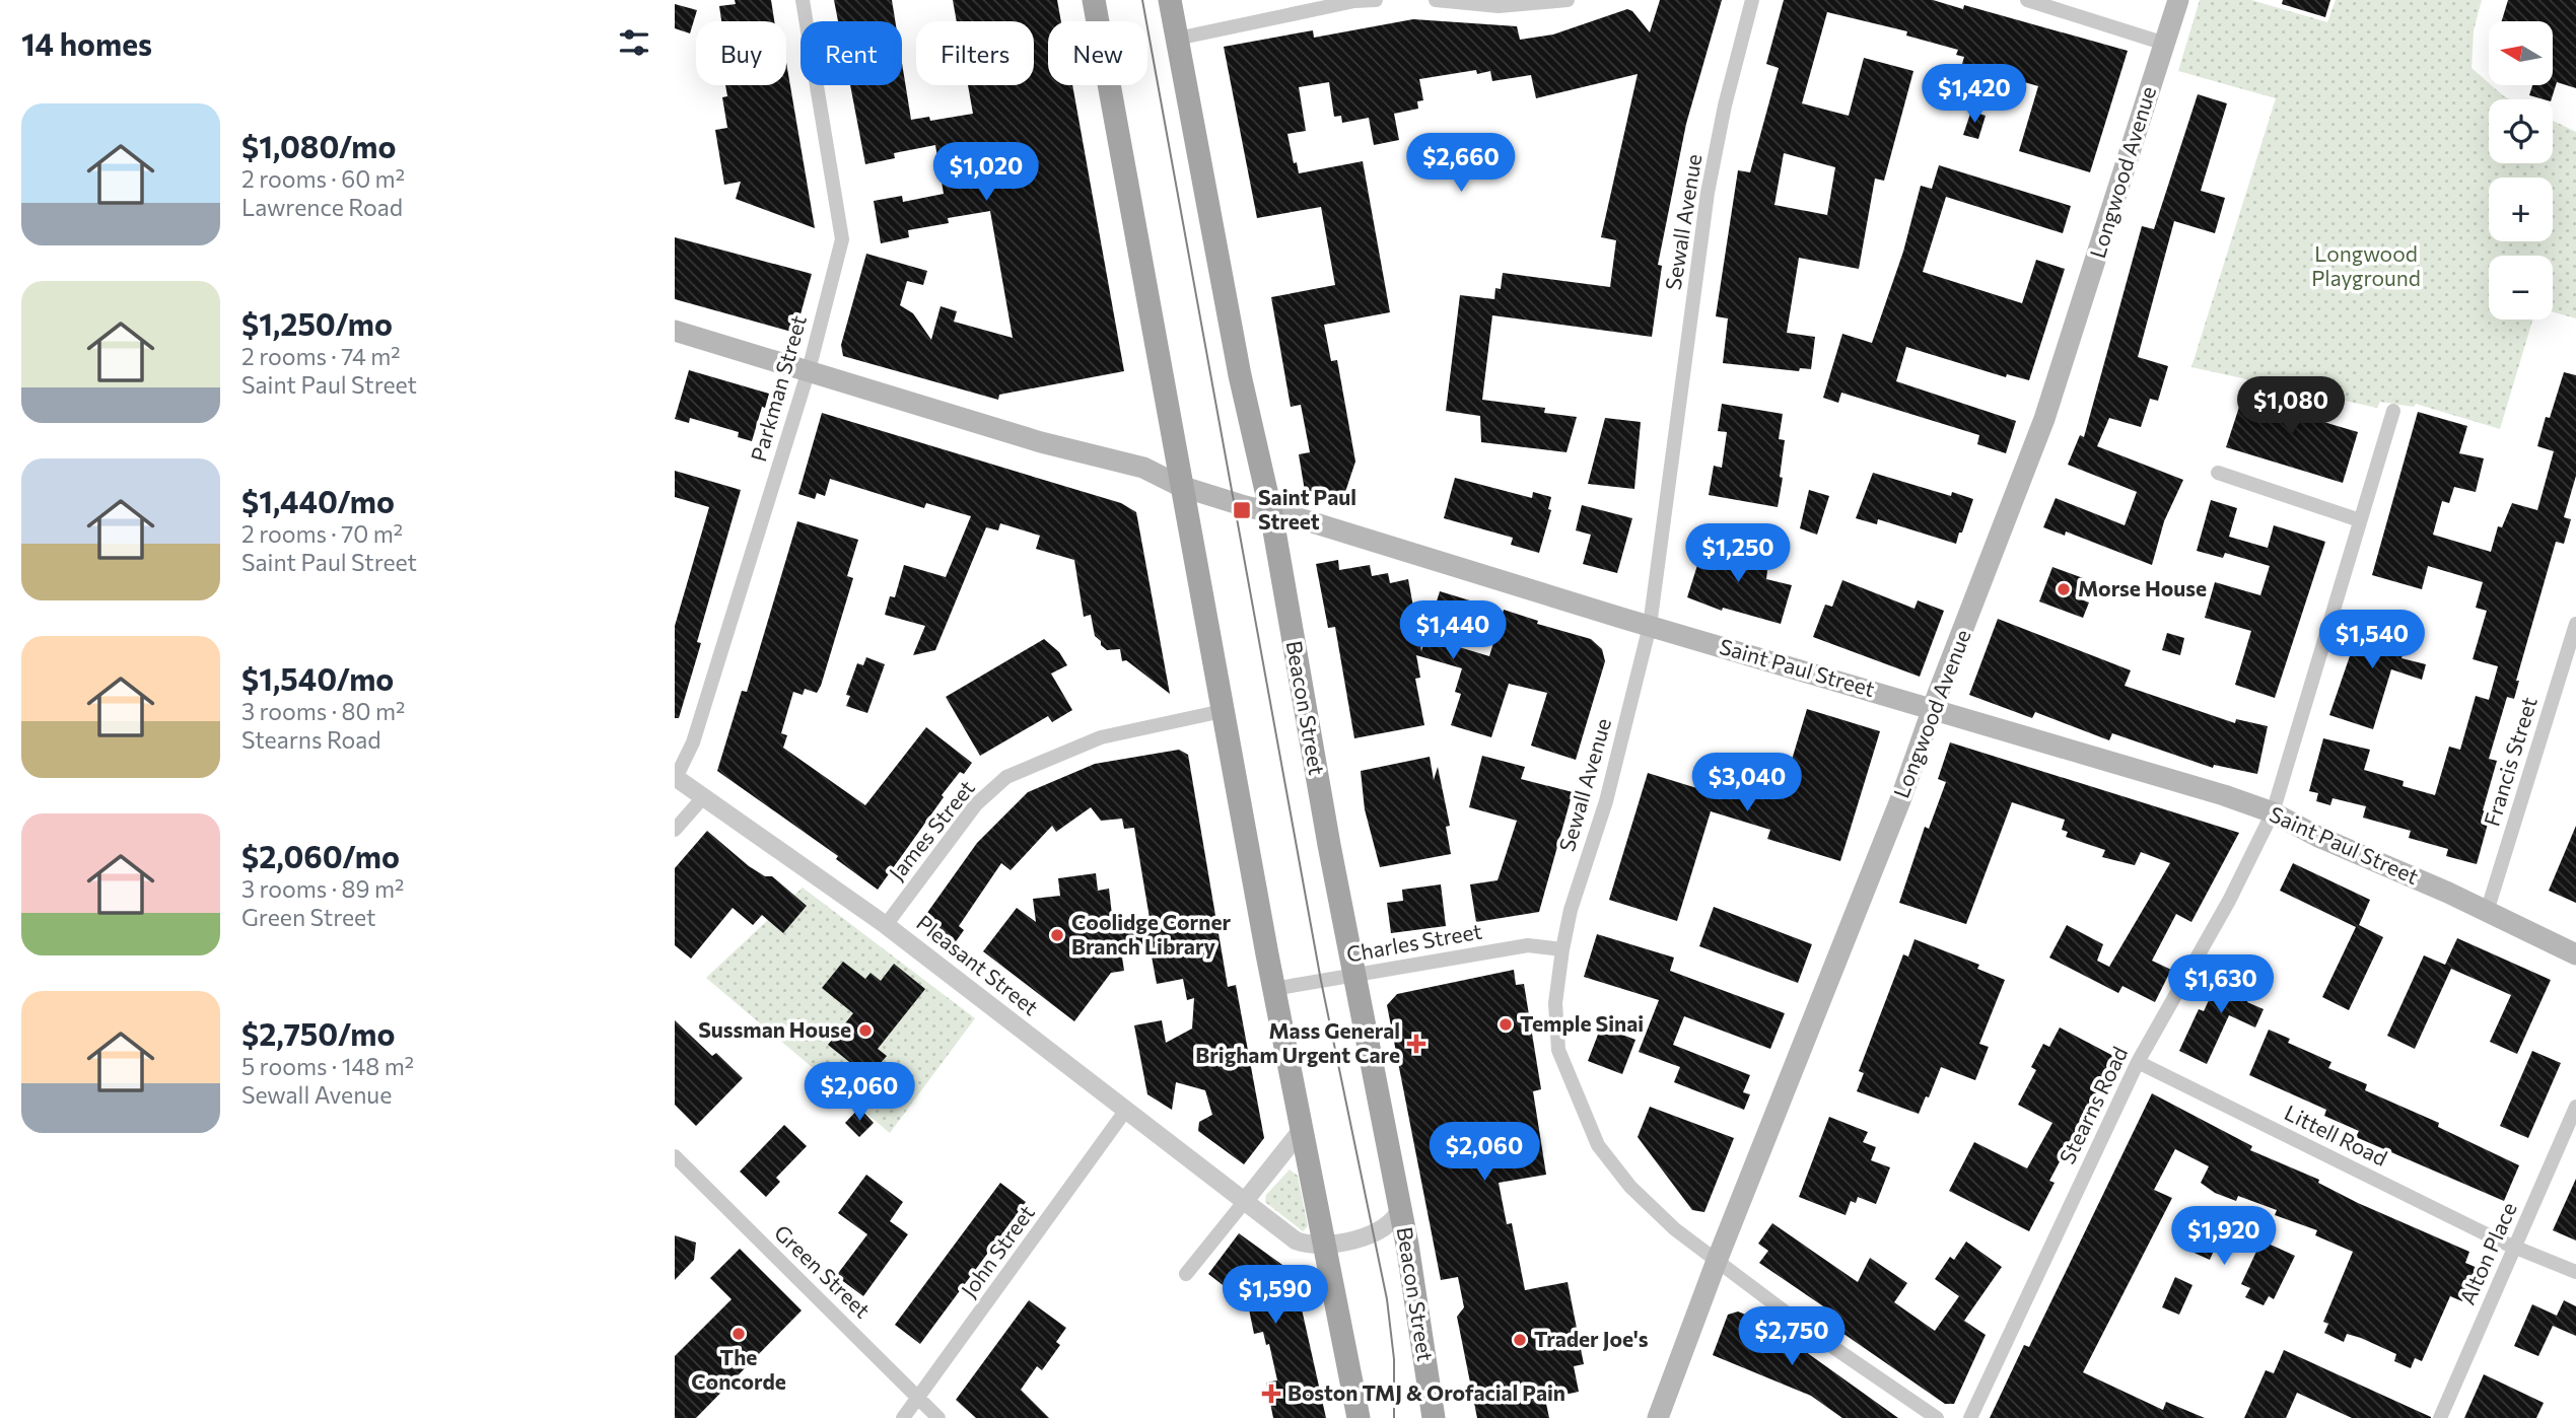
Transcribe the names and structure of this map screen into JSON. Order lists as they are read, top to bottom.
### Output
{
  "streets": {
    "main road": ["Longwood Avenue", "Saint Paul Street", "Beacon Street"],
    "street": [
      "Sewall Avenue",
      "Parkman Street",
      "Francis Street",
      "James Street",
      "Charles Street",
      "Pleasant Street",
      "Stearns Road",
      "Littell Road",
      "John Street",
      "Alton Place",
      "Green Street"
    ]
  },
  "crossings": [
    ["Longwood Avenue", "Sewall Avenue"],
    ["Longwood Avenue", "Saint Paul Street"],
    ["Sewall Avenue", "Saint Paul Street"],
    ["Sewall Avenue", "Charles Street"],
    ["Parkman Street", "Saint Paul Street"],
    ["Parkman Street", "Pleasant Street"],
    ["Saint Paul Street", "Beacon Street"],
    ["Saint Paul Street", "Francis Street"],
    ["Saint Paul Street", "Stearns Road"],
    ["Beacon Street", "Charles Street"],
    ["Beacon Street", "Pleasant Street"],
    ["James Street", "Pleasant Street"],
    ["Pleasant Street", "John Street"],
    ["Stearns Road", "Littell Road"],
    ["Littell Road", "Alton Place"],
    ["John Street", "Green Street"]
  ],
  "parks": ["Longwood Playground"],
  "places": {
    "transit": ["Saint Paul Street"],
    "other": [
      "Morse House",
      "Coolidge Corner Branch Library",
      "Temple Sinai",
      "Sussman House",
      "The Concorde",
      "Trader Joe's"
    ],
    "health": ["Mass General Brigham Urgent Care", "Boston TMJ & Orofacial Pain"]
  },
  "north": "left",
  "page": {
    "heading": "14 homes",
    "map_buttons": ["+", "−"],
    "chip": [
      "Buy",
      "Rent",
      "Filters",
      "New"
    ],
    "price": [
      "$1,420",
      "$2,660",
      "$1,020",
      "$1,080",
      "$1,250",
      "$1,440",
      "$1,540",
      "$3,040",
      "$1,630",
      "$2,060",
      "$2,060",
      "$1,920",
      "$1,590",
      "$2,750"
    ],
    "list": [
      {
        "name": "$1,080/mo",
        "note": "2 rooms · 60 m² · Lawrence Road"
      },
      {
        "name": "$1,250/mo",
        "note": "2 rooms · 74 m² · Saint Paul Street"
      },
      {
        "name": "$1,440/mo",
        "note": "2 rooms · 70 m² · Saint Paul Street"
      },
      {
        "name": "$1,540/mo",
        "note": "3 rooms · 80 m² · Stearns Road"
      },
      {
        "name": "$2,060/mo",
        "note": "3 rooms · 89 m² · Green Street"
      },
      {
        "name": "$2,750/mo",
        "note": "5 rooms · 148 m² · Sewall Avenue"
      }
    ]
  }
}
